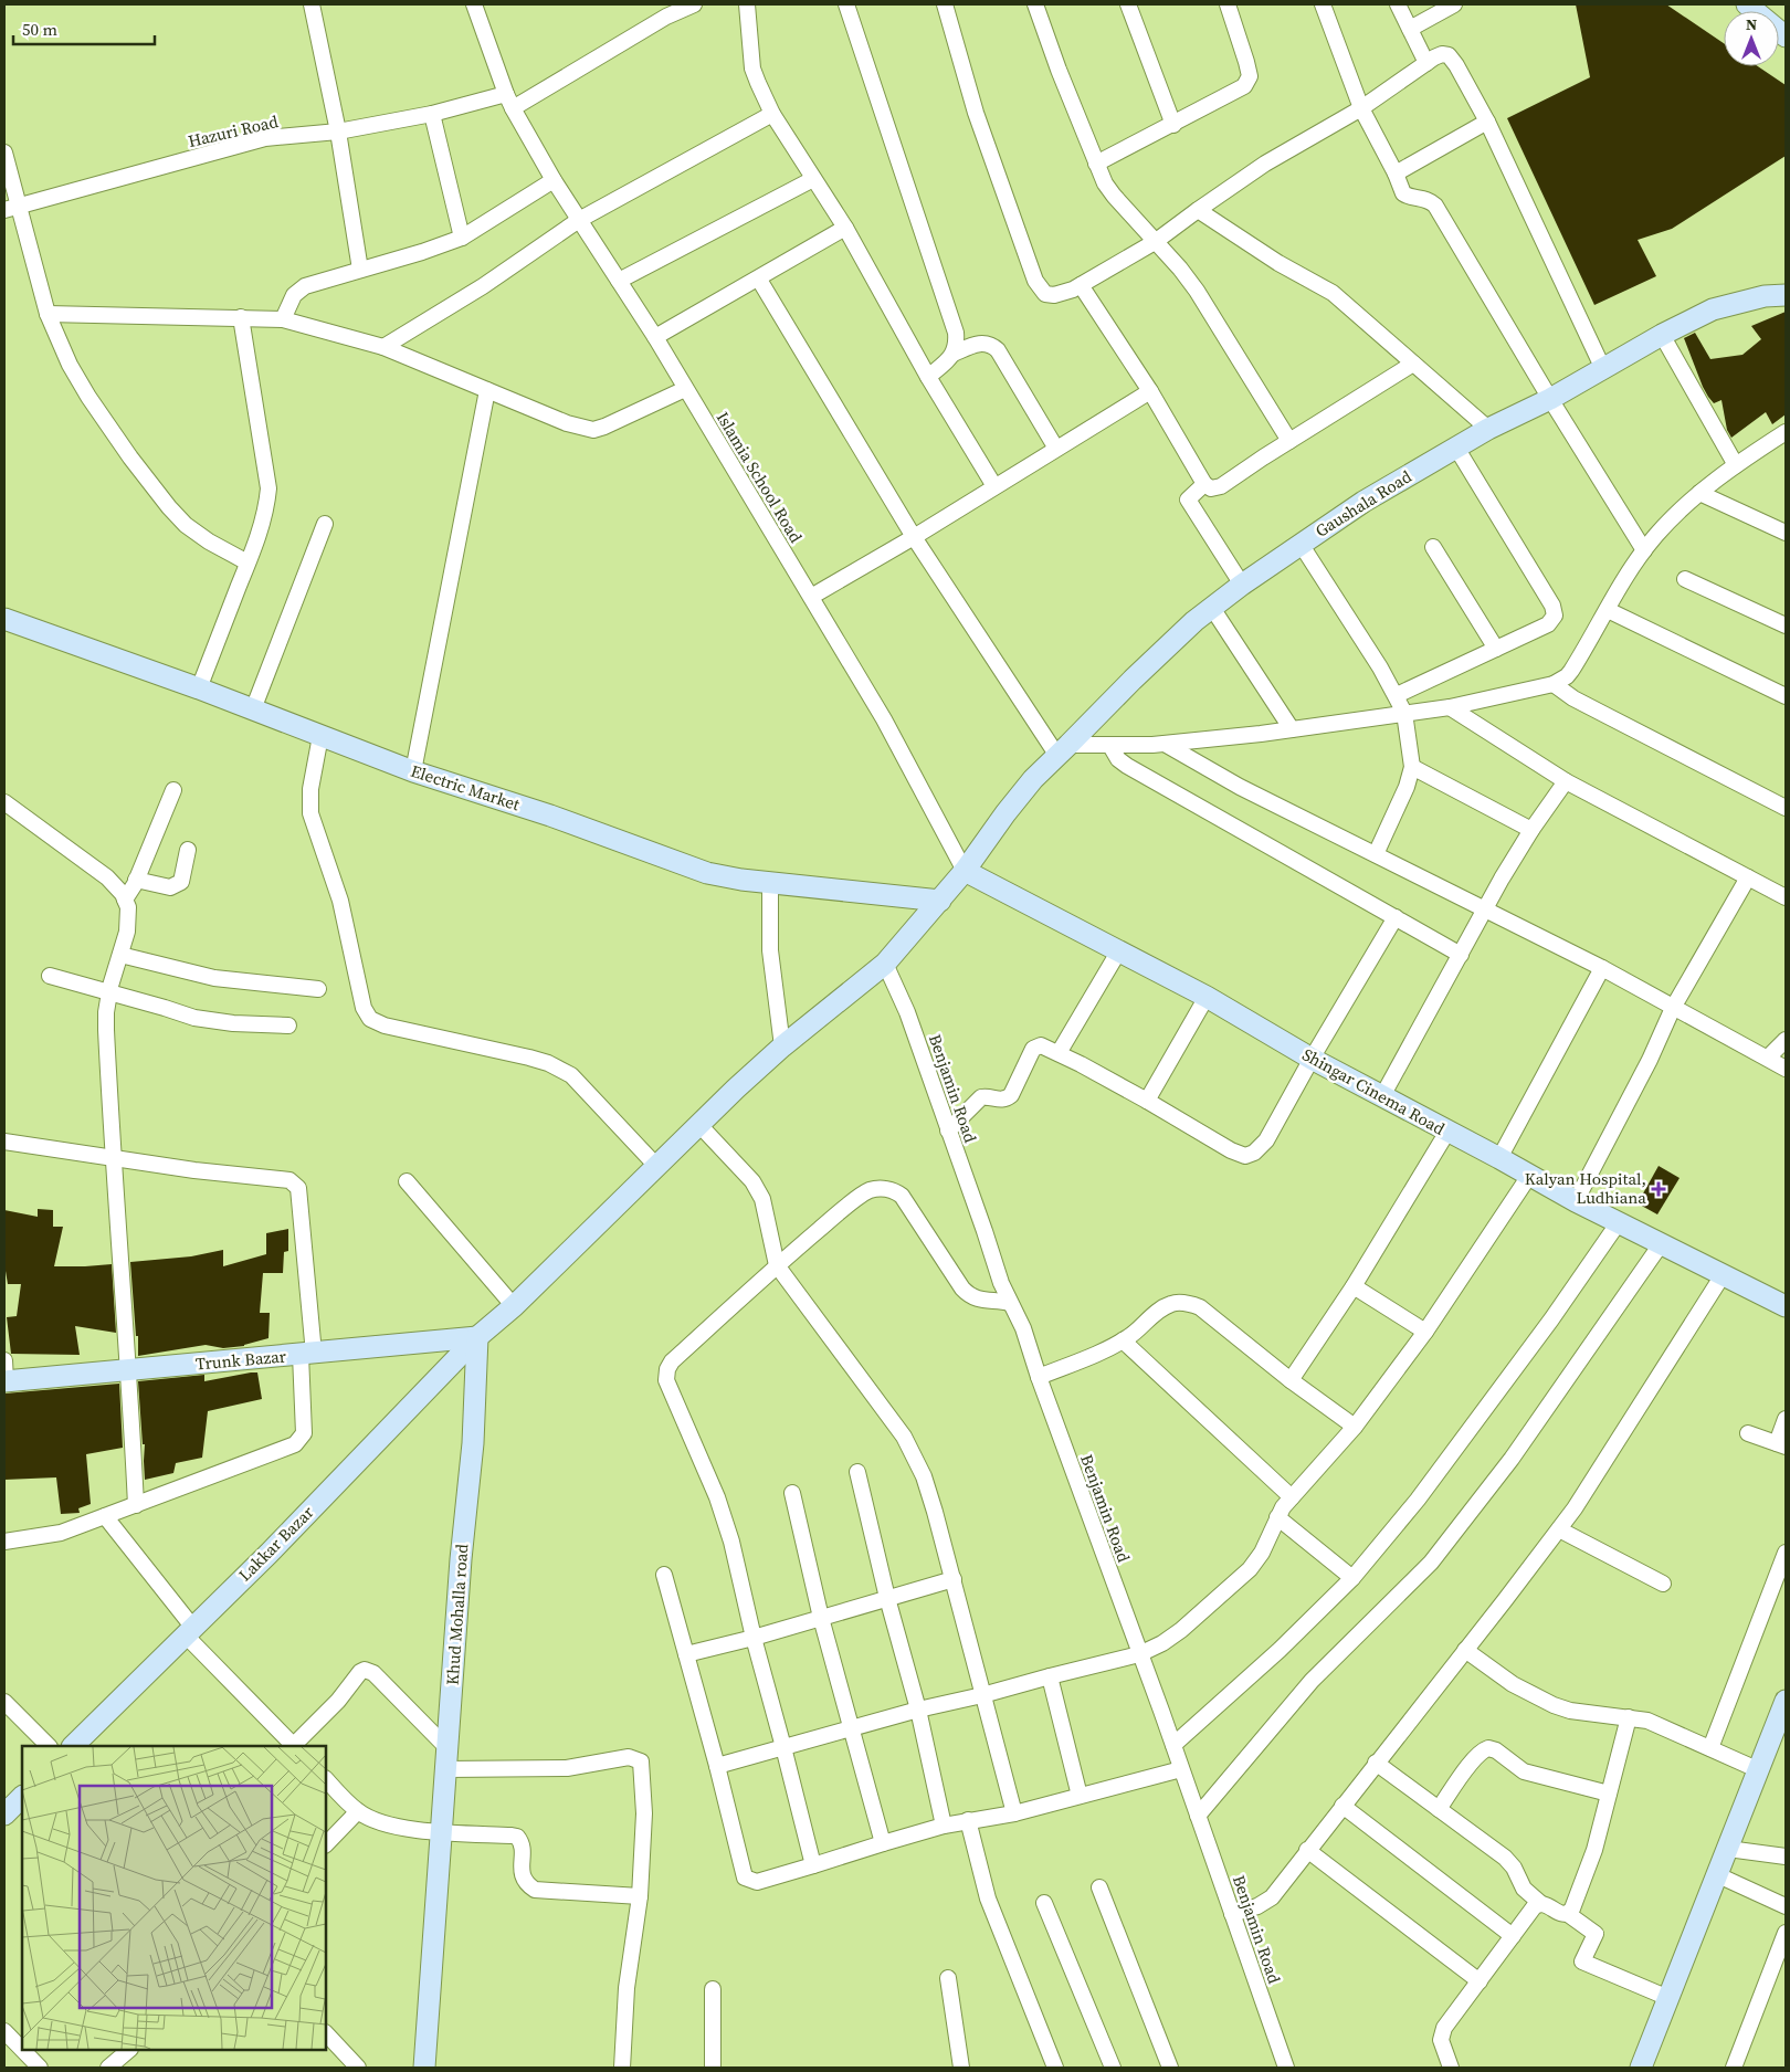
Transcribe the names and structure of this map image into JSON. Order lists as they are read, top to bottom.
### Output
{
  "streets": {
    "street": [
      "Hazuri Road",
      "Islamia School Road",
      "Gaushala Road",
      "Electric Market",
      "Benjamin Road",
      "Shingar Cinema Road",
      "Trunk Bazar",
      "Lakkar Bazar",
      "Khud Mohalla road"
    ]
  },
  "crossings": [
    ["Hazuri Road", "Islamia School Road"],
    ["Islamia School Road", "Gaushala Road"],
    ["Islamia School Road", "Shingar Cinema Road"],
    ["Gaushala Road", "Electric Market"],
    ["Gaushala Road", "Benjamin Road"],
    ["Gaushala Road", "Shingar Cinema Road"],
    ["Trunk Bazar", "Lakkar Bazar"],
    ["Trunk Bazar", "Khud Mohalla road"],
    ["Lakkar Bazar", "Khud Mohalla road"]
  ],
  "places": {
    "health": ["Kalyan Hospital, Ludhiana"]
  },
  "scale_bar": "50 m",
  "north": "top"
}
